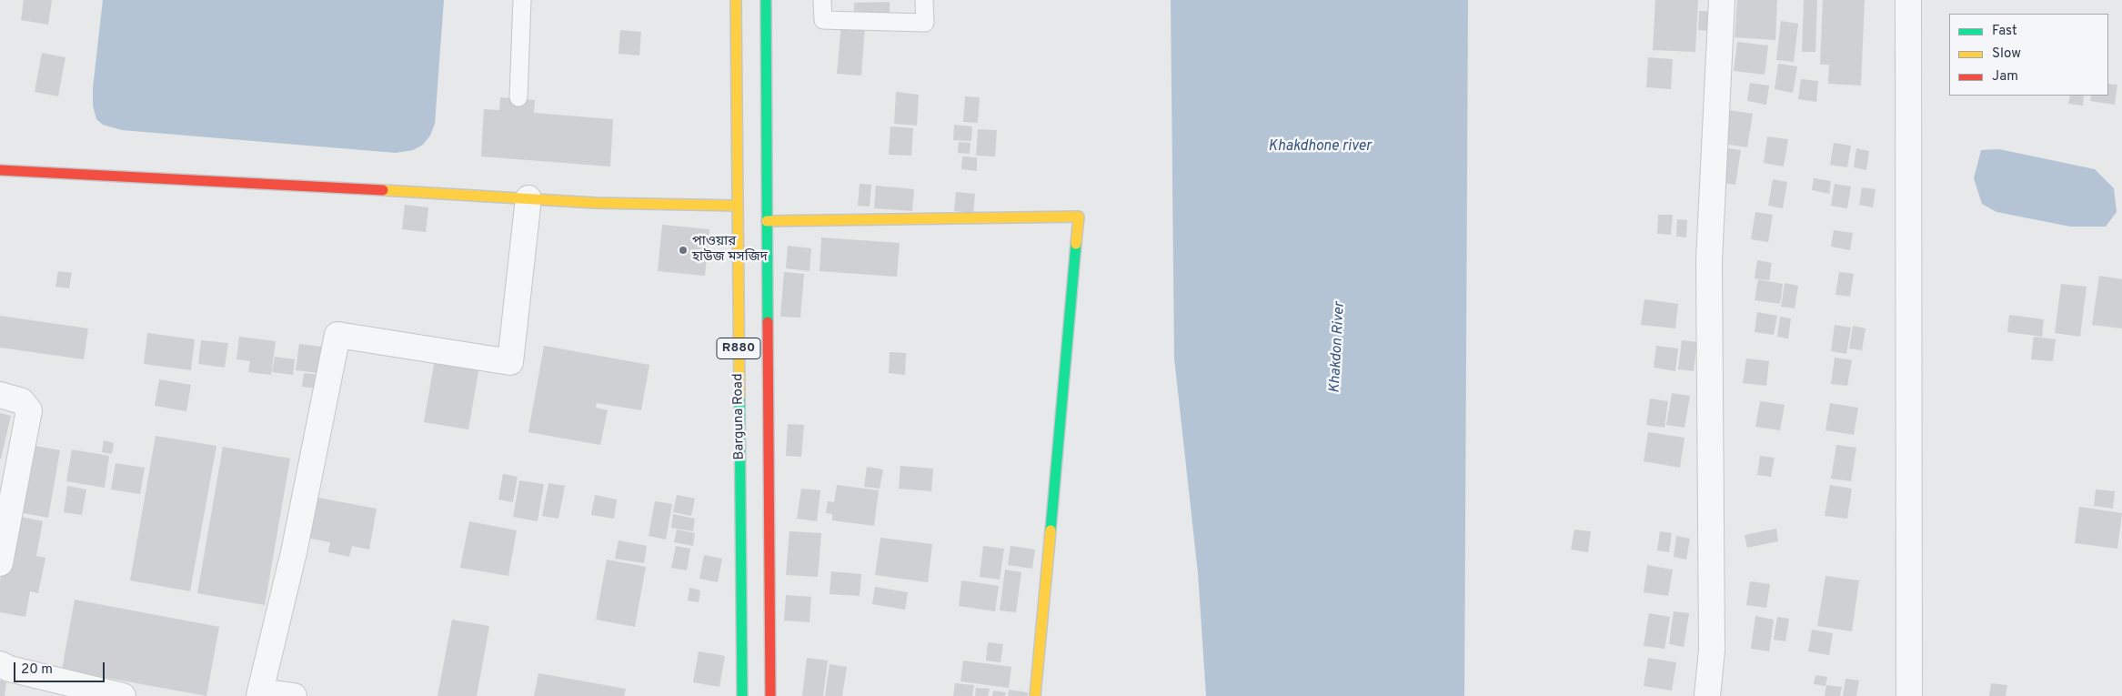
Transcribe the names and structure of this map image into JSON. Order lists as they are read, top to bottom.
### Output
{
  "streets": {
    "street": ["R880", "Barguna Road"]
  },
  "water": ["Khakdhone river", "Khakdon River"],
  "places": ["পাওয়ার হাউজ মসজিদ"],
  "legend": ["Fast", "Slow", "Jam"],
  "scale_bar": "20 m"
}
